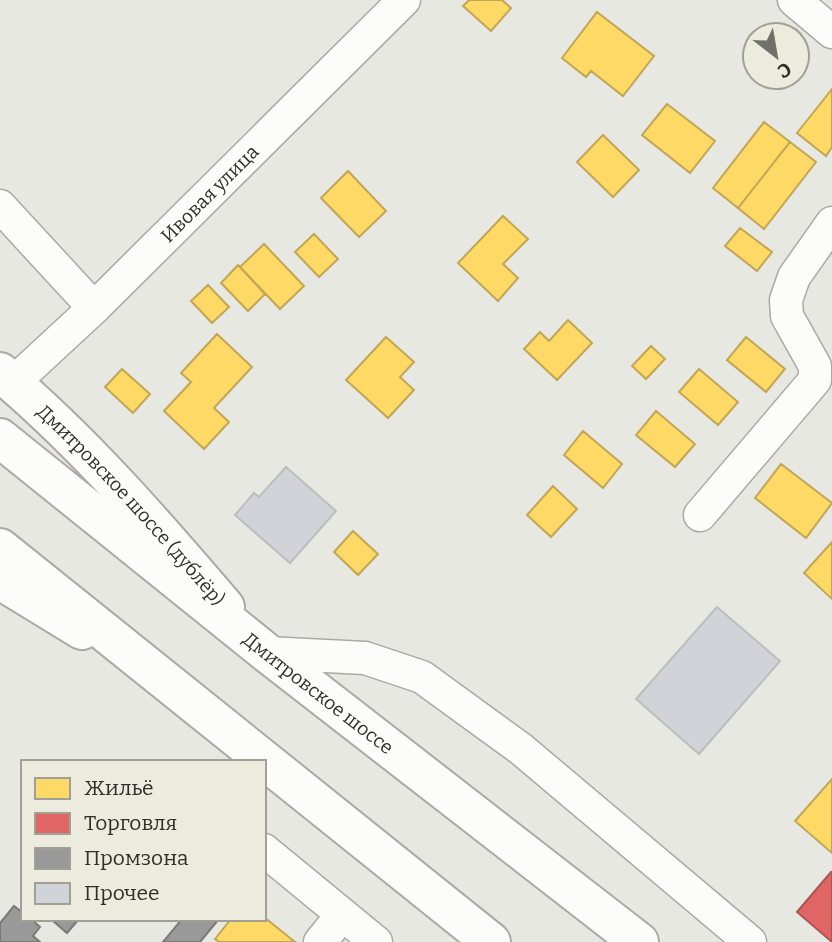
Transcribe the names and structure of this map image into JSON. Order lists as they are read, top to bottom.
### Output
{
  "streets": {
    "main road": ["Дмитровское шоссе (дублёр)", "Дмитровское шоссе"],
    "street": ["Ивовая улица"]
  },
  "crossings": [
    ["Ивовая улица", "Дмитровское шоссе (дублёр)"],
    ["Дмитровское шоссе (дублёр)", "Дмитровское шоссе"]
  ],
  "legend": [
    "Жильё",
    "Торговля",
    "Промзона",
    "Прочее"
  ],
  "north": "bottom right"
}
